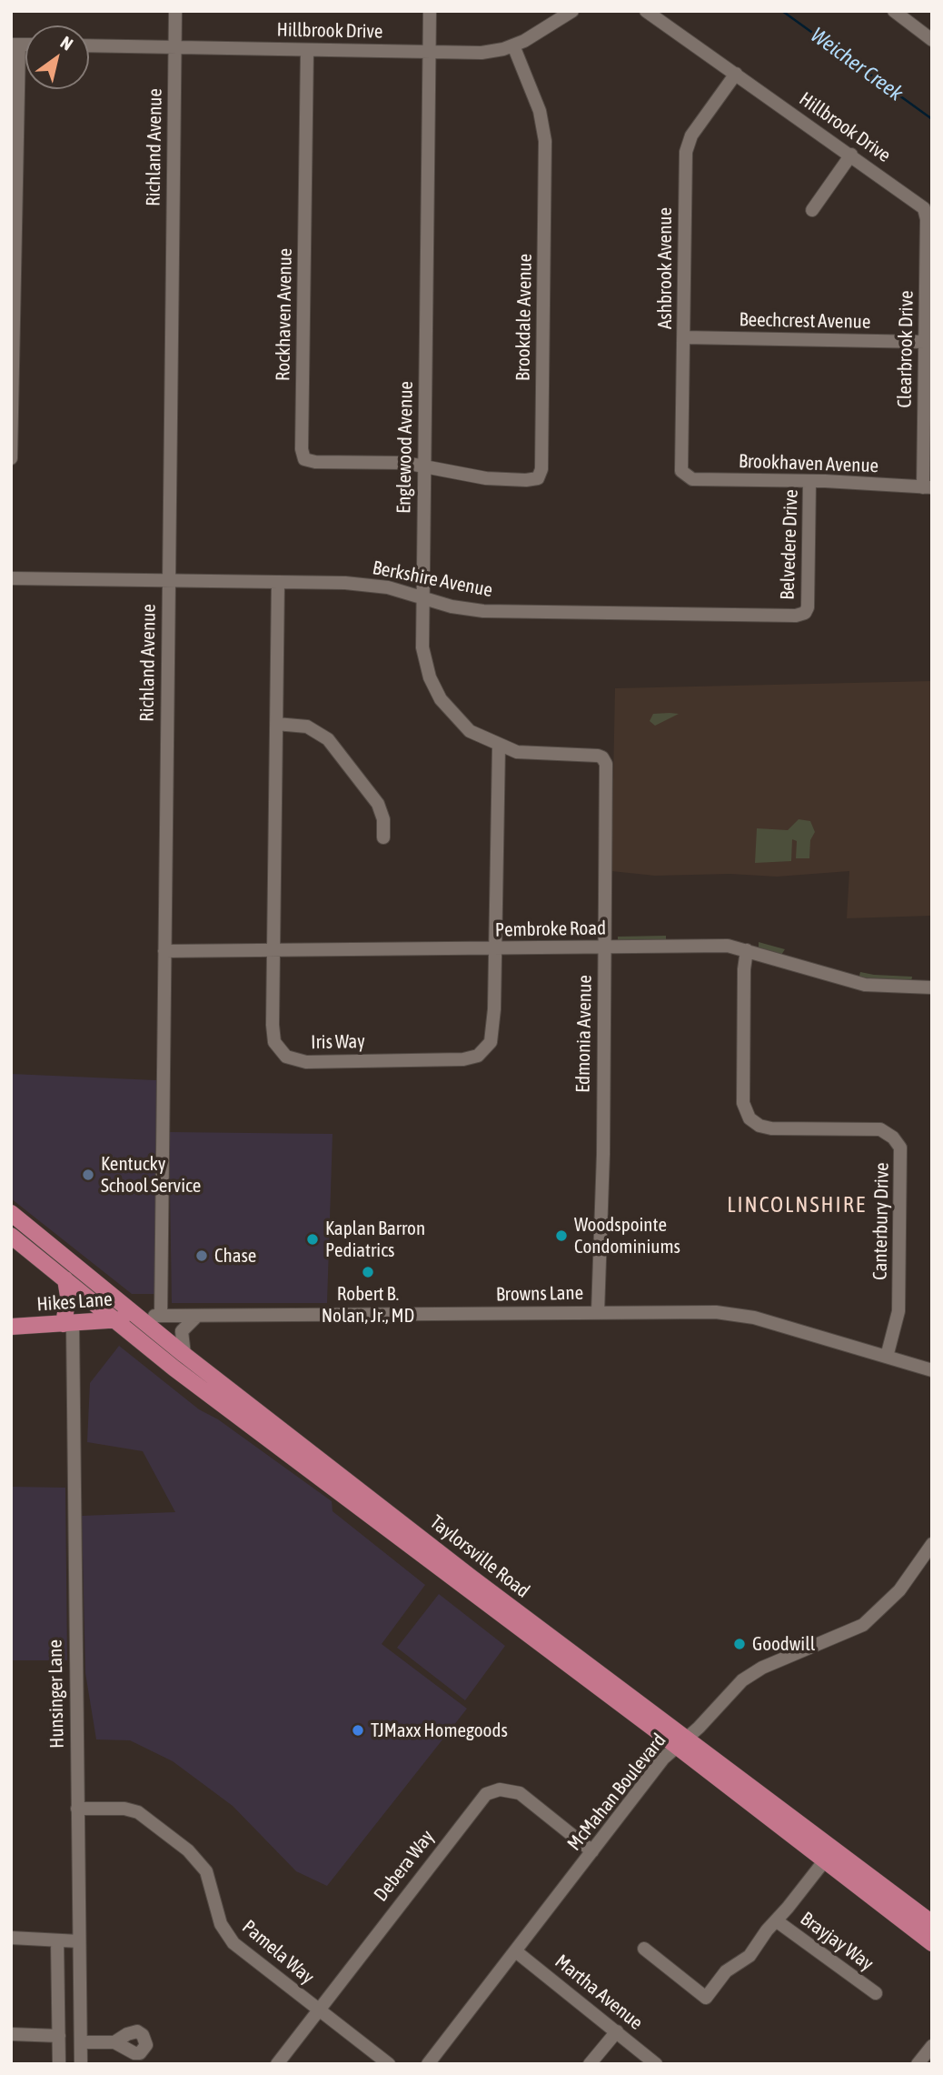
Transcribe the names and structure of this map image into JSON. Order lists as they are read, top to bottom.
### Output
{
  "streets": {
    "main road": ["Hikes Lane", "Taylorsville Road"],
    "street": [
      "Hillbrook Drive",
      "Richland Avenue",
      "Ashbrook Avenue",
      "Rockhaven Avenue",
      "Brookdale Avenue",
      "Beechcrest Avenue",
      "Clearbrook Drive",
      "Englewood Avenue",
      "Brookhaven Avenue",
      "Belvedere Drive",
      "Berkshire Avenue",
      "Pembroke Road",
      "Edmonia Avenue",
      "Iris Way",
      "Canterbury Drive",
      "Browns Lane",
      "Hunsinger Lane",
      "McMahan Boulevard",
      "Debera Way",
      "Brayjay Way",
      "Pamela Way",
      "Martha Avenue"
    ]
  },
  "crossings": [
    ["Hillbrook Drive", "Richland Avenue"],
    ["Hillbrook Drive", "Ashbrook Avenue"],
    ["Hillbrook Drive", "Rockhaven Avenue"],
    ["Hillbrook Drive", "Brookdale Avenue"],
    ["Hillbrook Drive", "Clearbrook Drive"],
    ["Hillbrook Drive", "Englewood Avenue"],
    ["Richland Avenue", "Berkshire Avenue"],
    ["Richland Avenue", "Pembroke Road"],
    ["Richland Avenue", "Browns Lane"],
    ["Ashbrook Avenue", "Beechcrest Avenue"],
    ["Ashbrook Avenue", "Brookhaven Avenue"],
    ["Rockhaven Avenue", "Brookdale Avenue"],
    ["Rockhaven Avenue", "Englewood Avenue"],
    ["Brookdale Avenue", "Englewood Avenue"],
    ["Beechcrest Avenue", "Clearbrook Drive"],
    ["Clearbrook Drive", "Brookhaven Avenue"],
    ["Englewood Avenue", "Berkshire Avenue"],
    ["Englewood Avenue", "Edmonia Avenue"],
    ["Englewood Avenue", "Iris Way"],
    ["Brookhaven Avenue", "Belvedere Drive"],
    ["Belvedere Drive", "Berkshire Avenue"],
    ["Berkshire Avenue", "Iris Way"],
    ["Pembroke Road", "Edmonia Avenue"],
    ["Pembroke Road", "Iris Way"],
    ["Pembroke Road", "Canterbury Drive"],
    ["Edmonia Avenue", "Browns Lane"],
    ["Canterbury Drive", "Browns Lane"],
    ["Browns Lane", "Hikes Lane"],
    ["Browns Lane", "Taylorsville Road"],
    ["Hikes Lane", "Taylorsville Road"],
    ["Hikes Lane", "Hunsinger Lane"],
    ["Taylorsville Road", "McMahan Boulevard"],
    ["Hunsinger Lane", "Pamela Way"],
    ["McMahan Boulevard", "Debera Way"],
    ["McMahan Boulevard", "Martha Avenue"],
    ["Debera Way", "Pamela Way"]
  ],
  "districts": ["LINCOLNSHIRE"],
  "water": ["Weicher Creek"],
  "places": [
    "Kentucky School Service",
    "Woodspointe Condominiums",
    "Kaplan Barron Pediatrics",
    "Chase",
    "Robert B. Nolan, Jr., MD",
    "Goodwill",
    "TJMaxx Homegoods"
  ],
  "north": "top right"
}
